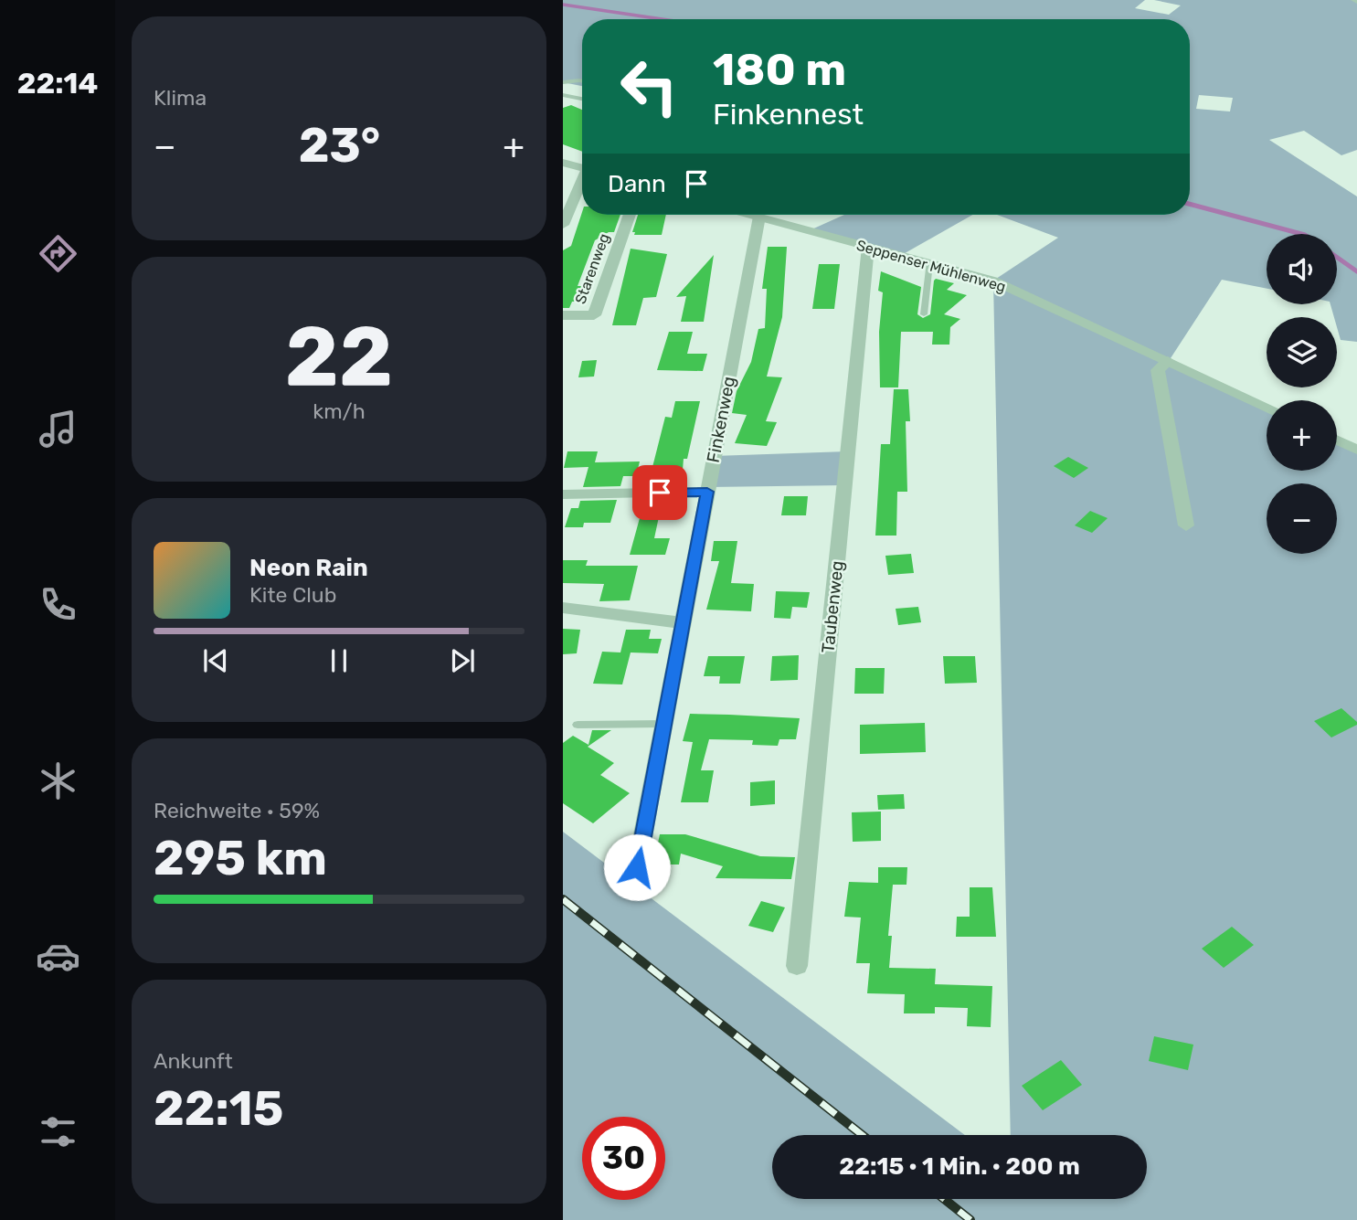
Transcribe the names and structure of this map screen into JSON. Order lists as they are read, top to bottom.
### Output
{
  "streets": {
    "street": [
      "Seppenser Mühlenweg",
      "Starenweg",
      "Finkenweg",
      "Taubenweg"
    ]
  },
  "crossings": [
    ["Seppenser Mühlenweg", "Finkenweg"],
    ["Seppenser Mühlenweg", "Taubenweg"]
  ],
  "page": {
    "tabs": "22:14",
    "tile": [
      "Klima",
      ["22", "km/h"],
      ["Reichweite · 59%", "295 km"],
      ["Ankunft", "22:15"]
    ],
    "turn": ["180 m", "Finkennest"],
    "heat": ["−", "23°", "+"],
    "then": "Dann",
    "map_buttons": ["+", "−"],
    "song": ["Neon Rain", "Kite Club"],
    "limit": "30",
    "trip": "22:15 · 1 Min. · 200 m"
  }
}
